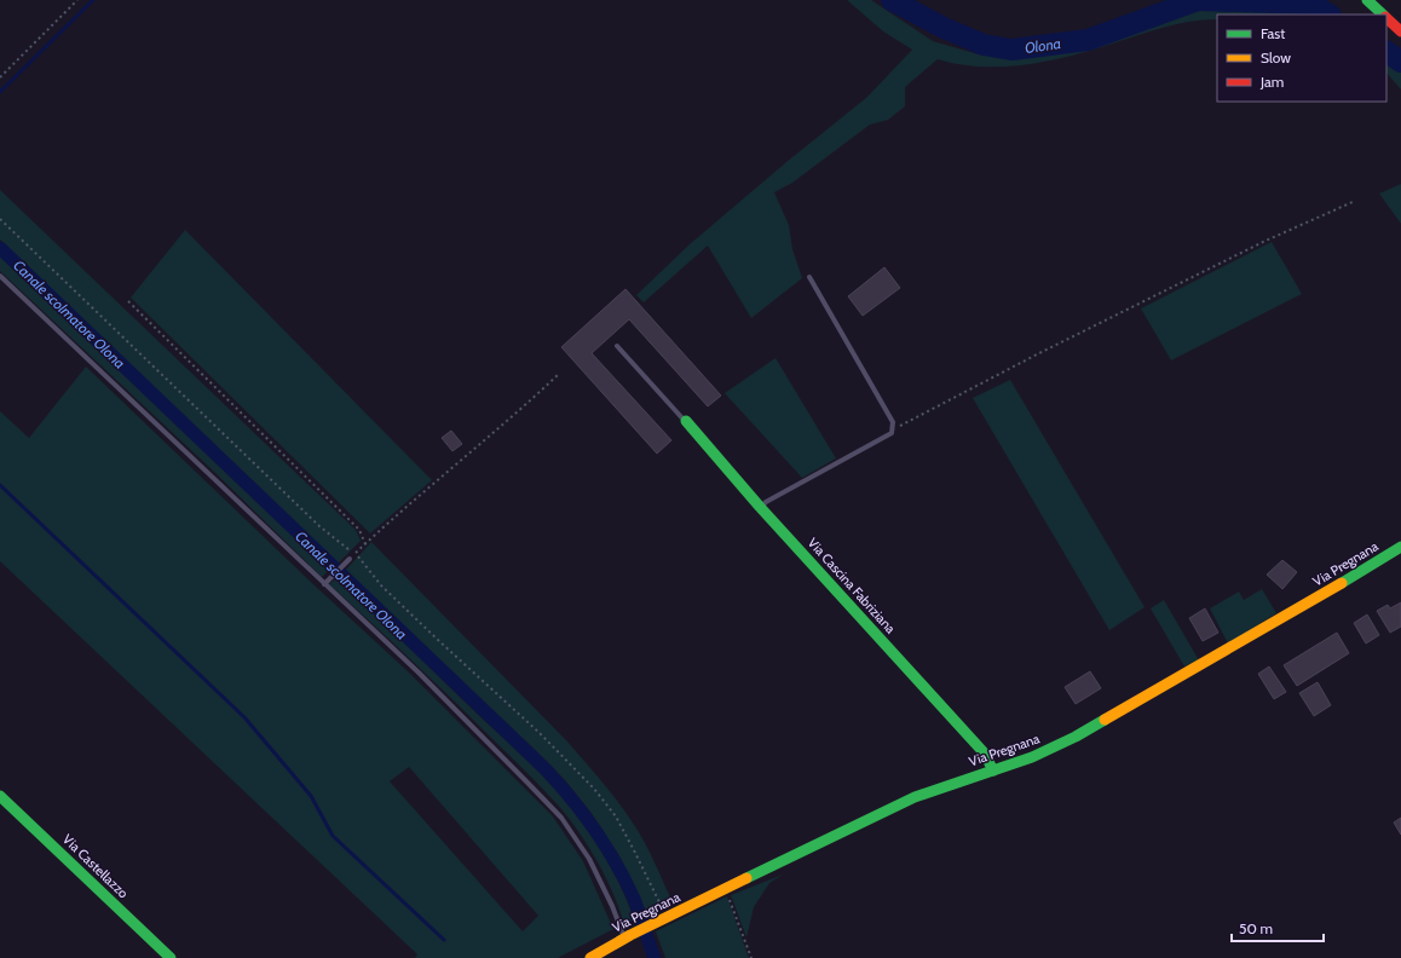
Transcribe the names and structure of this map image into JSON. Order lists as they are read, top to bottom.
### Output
{
  "streets": {
    "street": ["Via Pregnana", "Via Cascina Fabriziana", "Via Castellazzo"]
  },
  "crossings": [
    ["Via Pregnana", "Via Cascina Fabriziana"]
  ],
  "water": ["Olona", "Canale scolmatore Olona"],
  "legend": ["Fast", "Slow", "Jam"],
  "scale_bar": "50 m"
}
